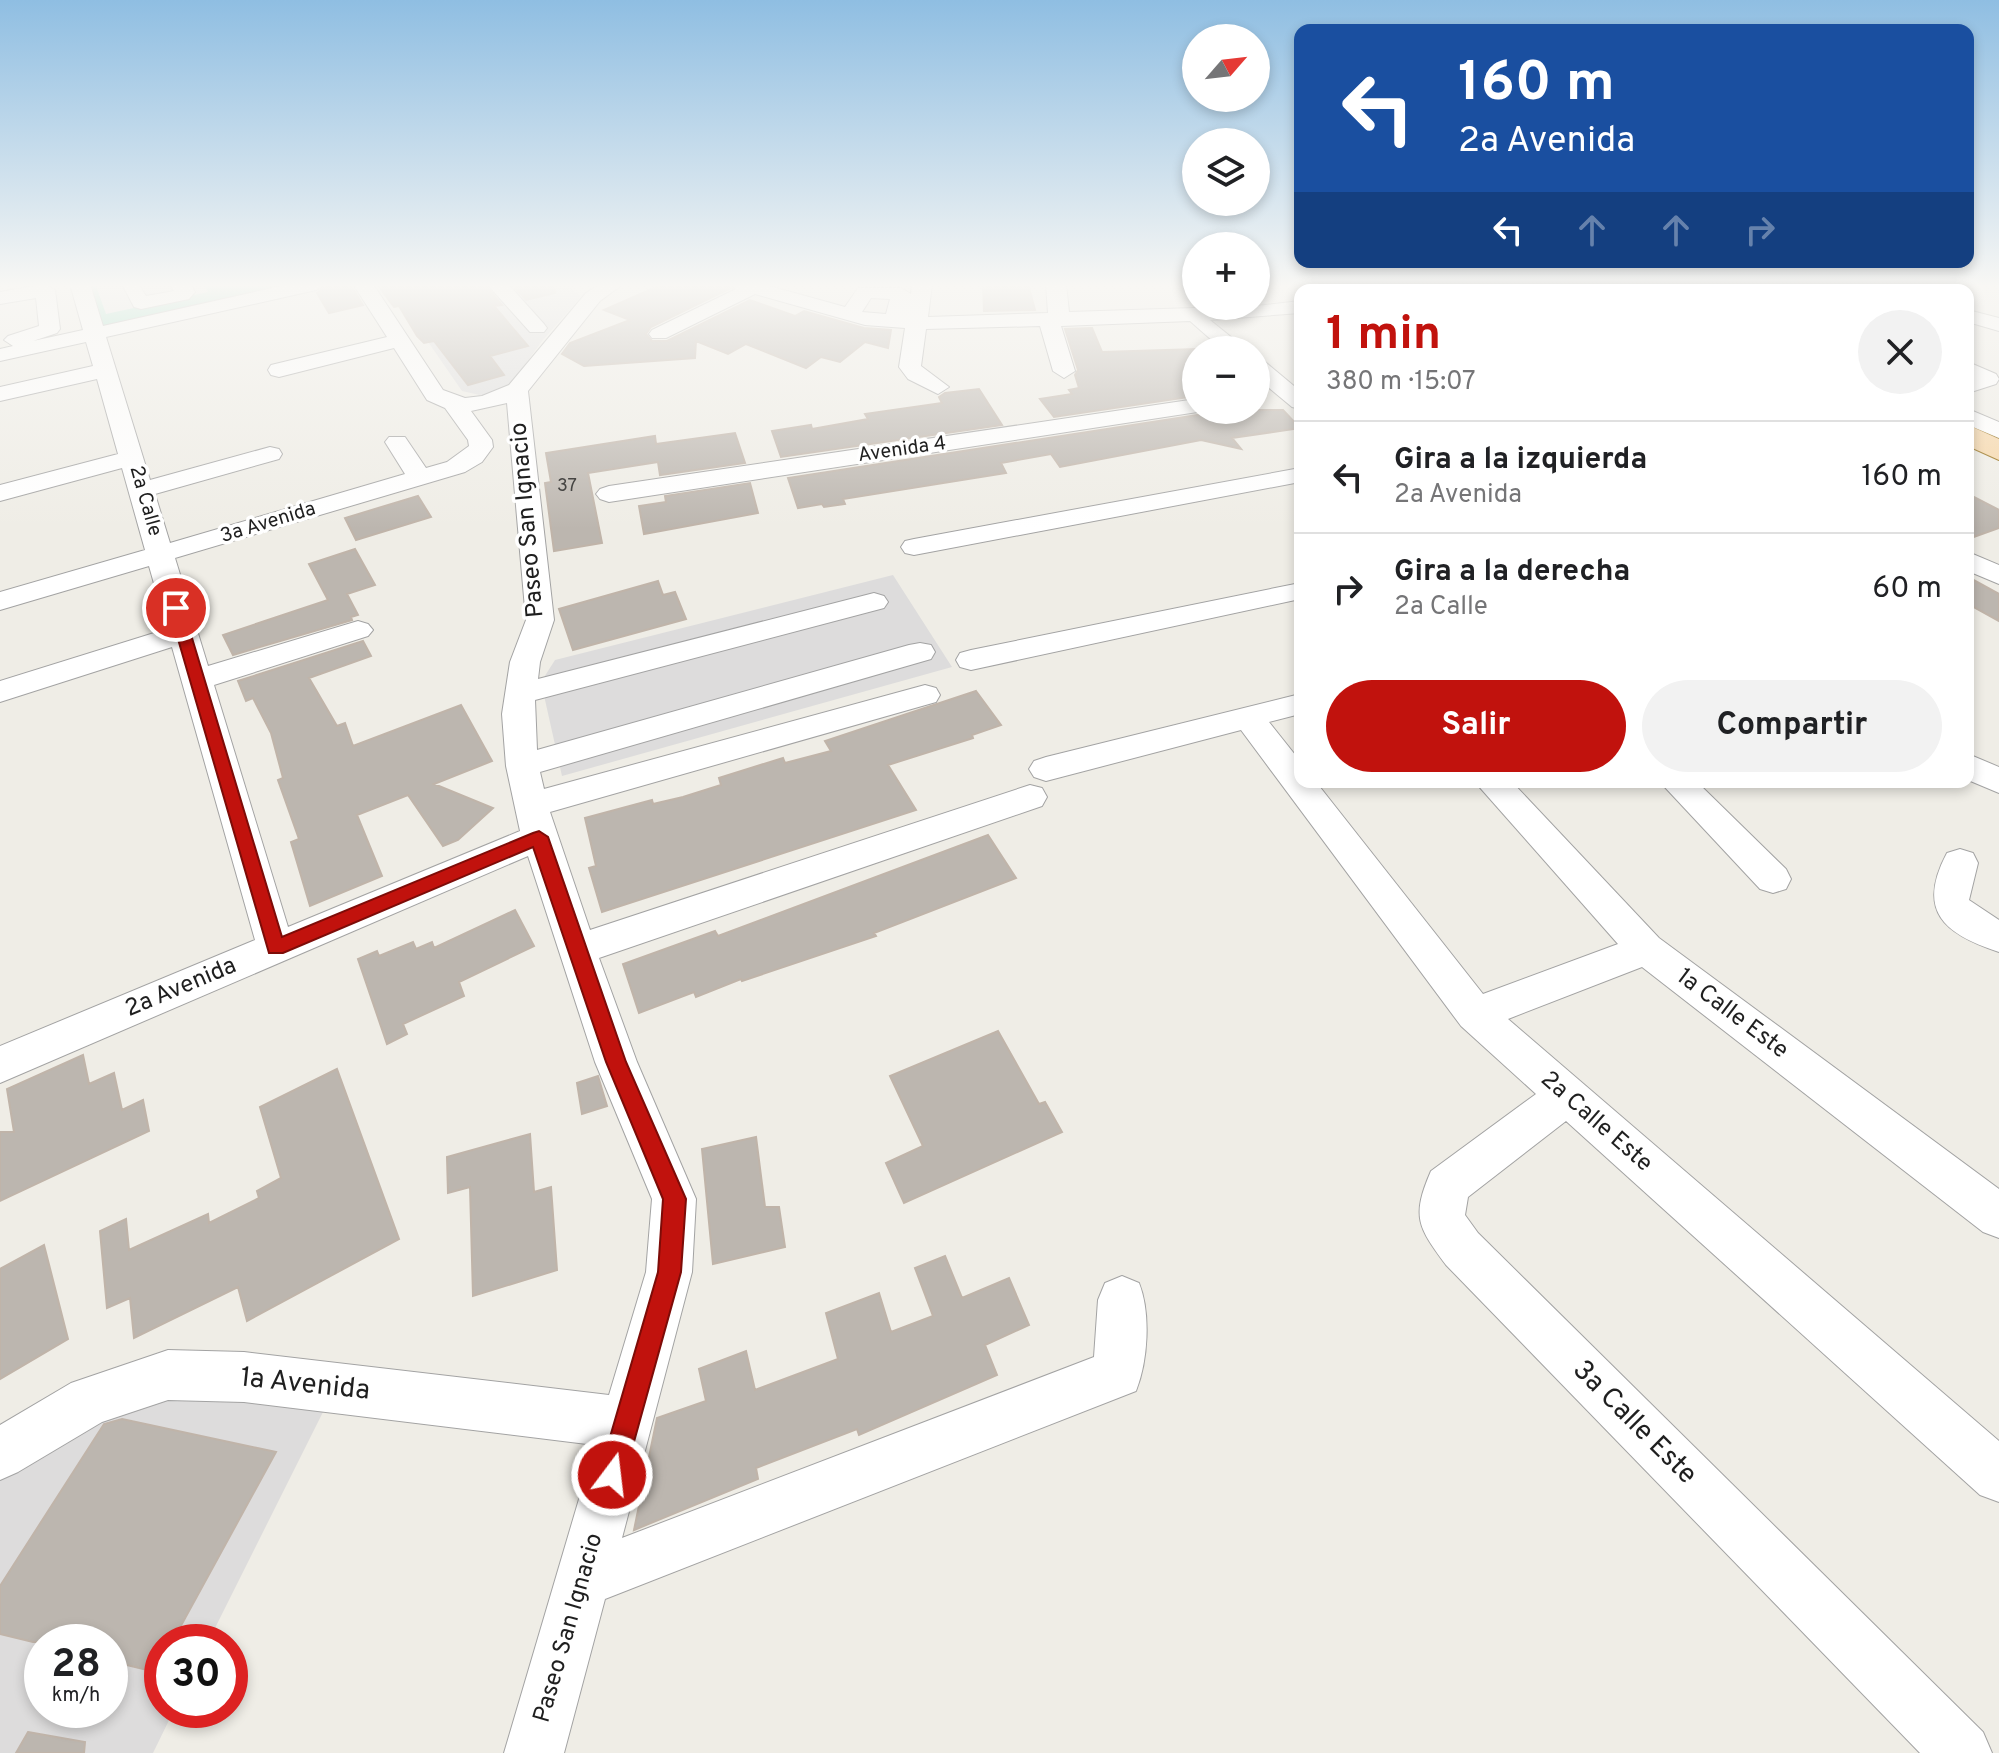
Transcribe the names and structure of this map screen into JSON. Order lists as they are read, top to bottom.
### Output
{
  "streets": {
    "street": [
      "Avenida 4",
      "2a Calle",
      "Paseo San Ignacio",
      "3a Avenida",
      "2a Avenida",
      "1a Calle Este",
      "2a Calle Este",
      "1a Avenida",
      "3a Calle Este"
    ]
  },
  "crossings": [
    ["2a Calle", "3a Avenida"],
    ["2a Calle", "2a Avenida"],
    ["Paseo San Ignacio", "2a Avenida"],
    ["Paseo San Ignacio", "1a Avenida"],
    ["2a Calle Este", "3a Calle Este"]
  ],
  "house_numbers": ["37"],
  "north": "top right",
  "page": {
    "map_buttons": ["+", "−"],
    "turn": ["160 m", "2a Avenida"],
    "heading": ["1 min", "380 m · 15:07"],
    "list": [
      {
        "name": "Gira a la izquierda",
        "note": "2a Avenida",
        "value": "160 m"
      },
      {
        "name": "Gira a la derecha",
        "note": "2a Calle",
        "value": "60 m"
      }
    ],
    "buttons": ["Salir", "Compartir"],
    "speed": "28 km/h",
    "limit": "30"
  }
}
